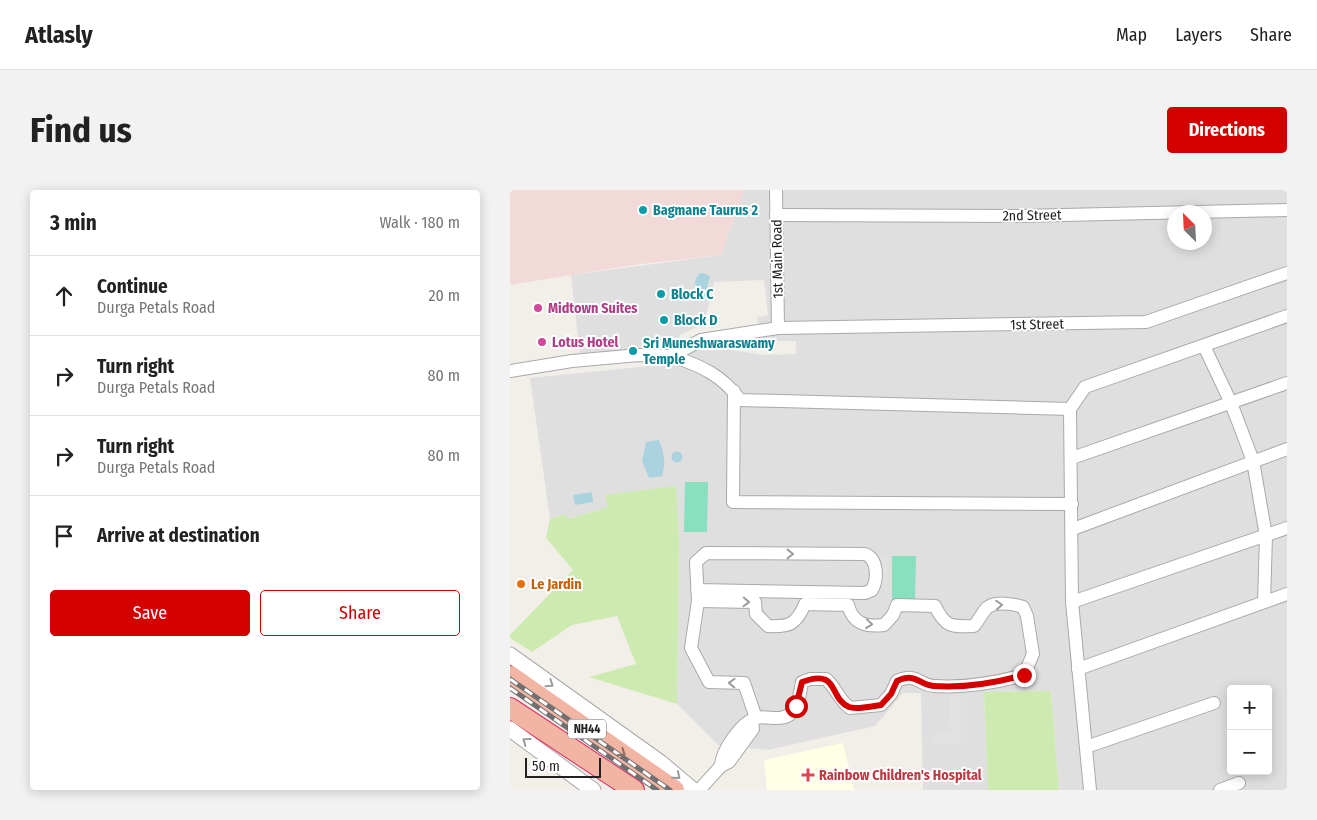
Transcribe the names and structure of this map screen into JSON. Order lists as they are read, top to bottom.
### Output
{
  "streets": {
    "highway": ["NH44"],
    "street": ["2nd Street", "1st Main Road", "1st Street"]
  },
  "crossings": [
    ["2nd Street", "1st Main Road"],
    ["1st Main Road", "1st Street"]
  ],
  "places": {
    "other": [
      "Bagmane Taurus 2",
      "Block C",
      "Midtown Suites",
      "Block D",
      "Lotus Hotel",
      "Sri Muneshwaraswamy Temple",
      "Le Jardin"
    ],
    "health": ["Rainbow Children's Hospital"]
  },
  "scale_bar": "50 m",
  "north": "top left",
  "page": {
    "header": "Atlasly",
    "nav": ["Map", "Layers", "Share"],
    "buttons": [
      "Directions",
      ["Save", "Share"]
    ],
    "title": "Find us",
    "heading": ["3 min", "Walk · 180 m"],
    "list": [
      ["Continue", "Durga Petals Road", "20 m"],
      ["Turn right", "Durga Petals Road", "80 m"],
      ["Turn right", "Durga Petals Road", "80 m"],
      "Arrive at destination"
    ],
    "map_buttons": ["+", "−"],
    "scale": "50 m"
  }
}
